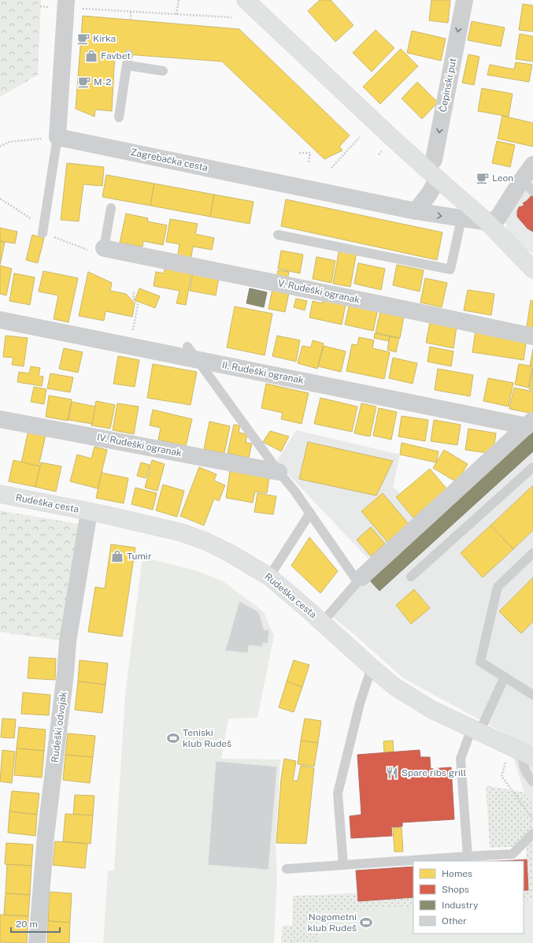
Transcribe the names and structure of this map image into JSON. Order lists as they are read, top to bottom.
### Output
{
  "streets": {
    "street": [
      "Čepinski put",
      "Zagrebačka cesta",
      "V. Rudeški ogranak",
      "II. Rudeški ogranak",
      "IV. Rudeški ogranak",
      "Rudeška cesta",
      "Rudeški odvojak"
    ]
  },
  "crossings": [
    ["Rudeška cesta", "Rudeški odvojak"]
  ],
  "one_way": ["Čepinski put"],
  "places": {
    "cafe": ["Kirka", "M-2", "Leon"],
    "shop": ["Favbet", "Tumir"],
    "sports": ["Teniski klub Rudeš", "Nogometni klub Rudeš"],
    "restaurant": ["Spare ribs grill"]
  },
  "legend": [
    "Homes",
    "Shops",
    "Industry",
    "Other"
  ],
  "scale_bar": "20 m"
}
